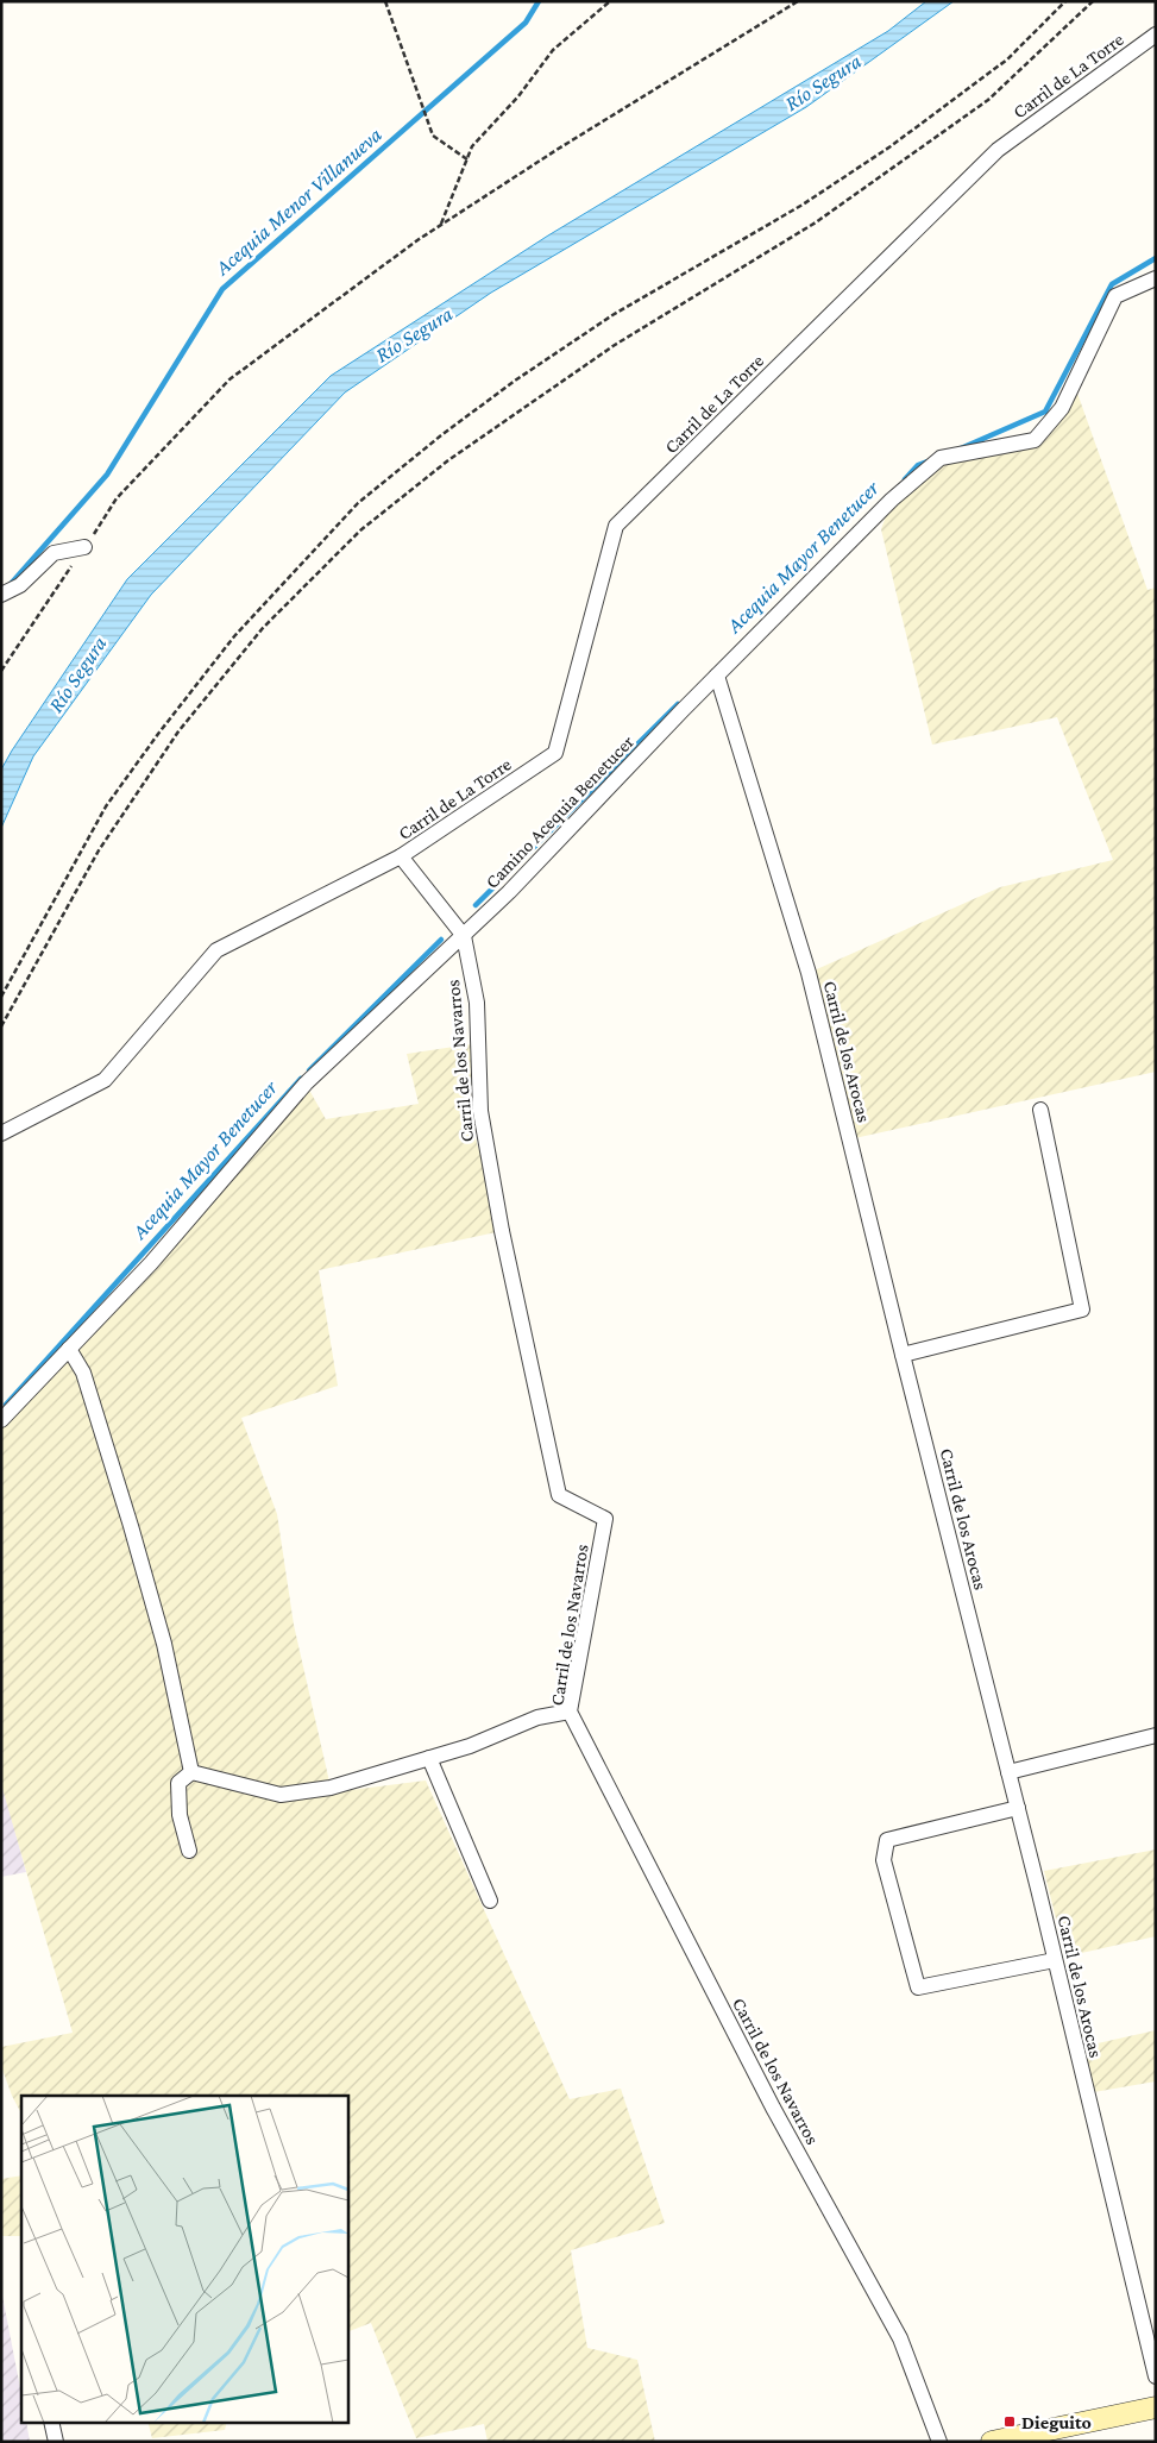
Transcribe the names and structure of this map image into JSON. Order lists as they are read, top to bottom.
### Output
{
  "streets": {
    "street": [
      "Carril de La Torre",
      "Camino Acequia Benetucer",
      "Carril de los Arocas",
      "Carril de los Navarros"
    ]
  },
  "crossings": [
    ["Carril de La Torre", "Carril de los Navarros"],
    ["Camino Acequia Benetucer", "Carril de los Arocas"],
    ["Camino Acequia Benetucer", "Carril de los Navarros"]
  ],
  "water": ["Río Segura", "Acequia Menor Villanueva", "Acequia Mayor Benetucer"],
  "places": {
    "transit": ["Dieguito"]
  }
}
